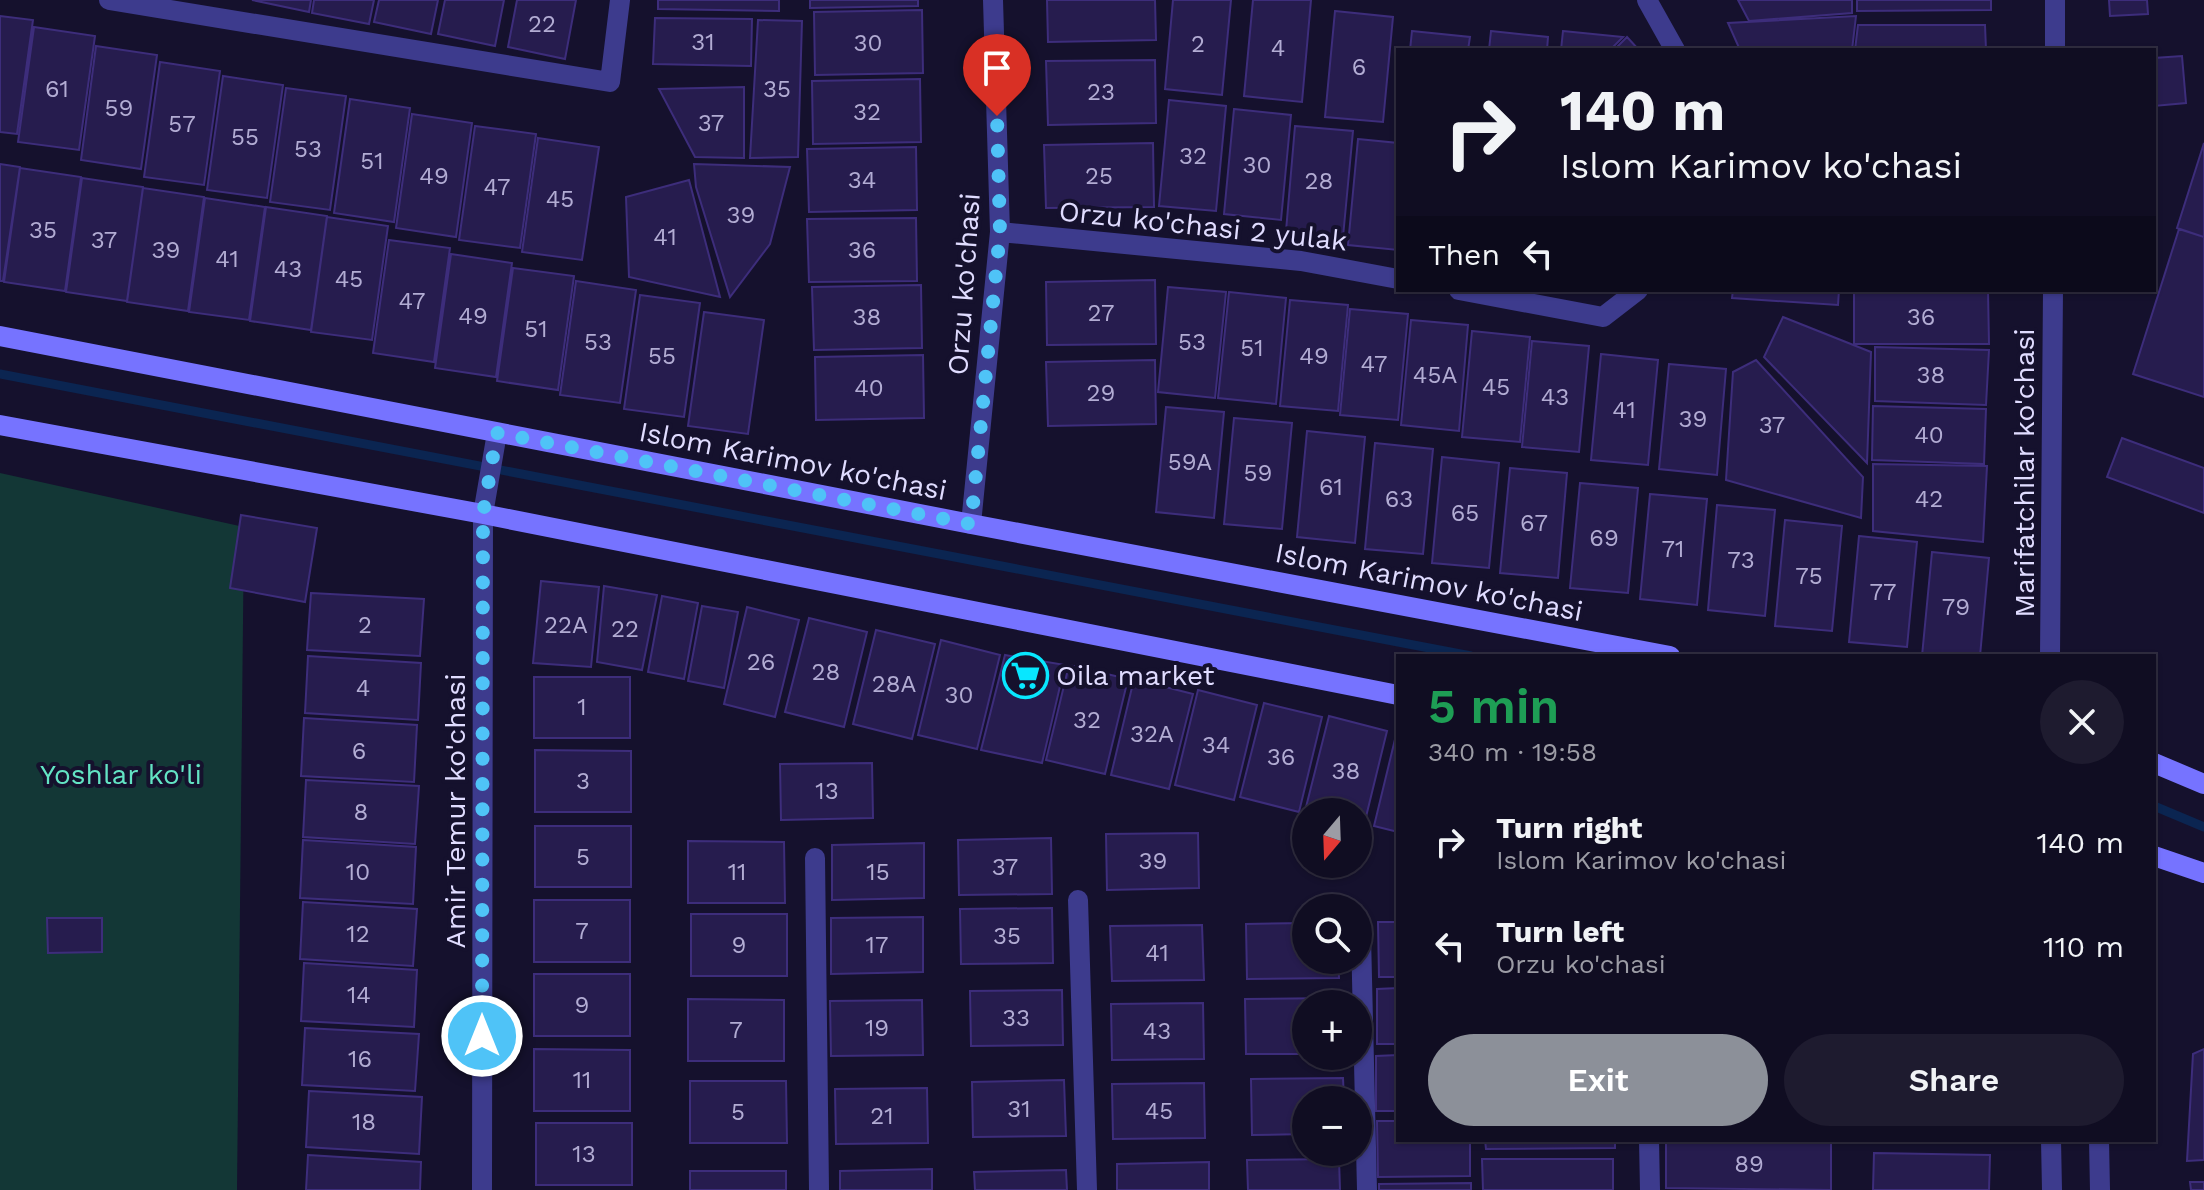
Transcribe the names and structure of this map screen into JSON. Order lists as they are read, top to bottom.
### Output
{
  "streets": {
    "main road": ["Islom Karimov ko'chasi"],
    "street": [
      "Orzu ko'chasi 2 yulak",
      "Orzu ko'chasi",
      "Marifatchilar ko'chasi",
      "Amir Temur ko'chasi"
    ]
  },
  "crossings": [
    ["Orzu ko'chasi 2 yulak", "Orzu ko'chasi"],
    ["Orzu ko'chasi", "Islom Karimov ko'chasi"],
    ["Islom Karimov ko'chasi", "Amir Temur ko'chasi"]
  ],
  "parks": ["Yoshlar ko'li"],
  "places": {
    "supermarket": ["Oila market"]
  },
  "house_numbers": [
    "22",
    "31",
    "30",
    "2",
    "4",
    "6",
    "61",
    "35",
    "23",
    "59",
    "32",
    "37",
    "57",
    "55",
    "53",
    "32",
    "51",
    "30",
    "49",
    "25",
    "34",
    "28",
    "47",
    "45",
    "39",
    "35",
    "41",
    "37",
    "39",
    "36",
    "41",
    "43",
    "45",
    "47",
    "27",
    "49",
    "38",
    "36",
    "51",
    "53",
    "53",
    "51",
    "55",
    "49",
    "47",
    "45A",
    "38",
    "45",
    "40",
    "29",
    "43",
    "41",
    "39",
    "37",
    "40",
    "59A",
    "59",
    "61",
    "63",
    "42",
    "65",
    "67",
    "69",
    "71",
    "73",
    "75",
    "77",
    "79",
    "2",
    "22A",
    "22",
    "26",
    "28",
    "28A",
    "4",
    "30",
    "1",
    "32",
    "32A",
    "34",
    "6",
    "36",
    "38",
    "3",
    "13",
    "8",
    "5",
    "39",
    "37",
    "10",
    "11",
    "15",
    "7",
    "12",
    "35",
    "9",
    "17",
    "41",
    "14",
    "9",
    "33",
    "19",
    "7",
    "43",
    "16",
    "11",
    "31",
    "45",
    "5",
    "21",
    "18",
    "13",
    "89"
  ],
  "north": "bottom",
  "page": {
    "turn": ["140 m", "Islom Karimov ko'chasi"],
    "then": "Then",
    "heading": ["5 min", "340 m · 19:58"],
    "list": [
      {
        "name": "Turn right",
        "note": "Islom Karimov ko'chasi",
        "value": "140 m"
      },
      {
        "name": "Turn left",
        "note": "Orzu ko'chasi",
        "value": "110 m"
      }
    ],
    "map_buttons": ["+", "−"],
    "buttons": ["Exit", "Share"]
  }
}
